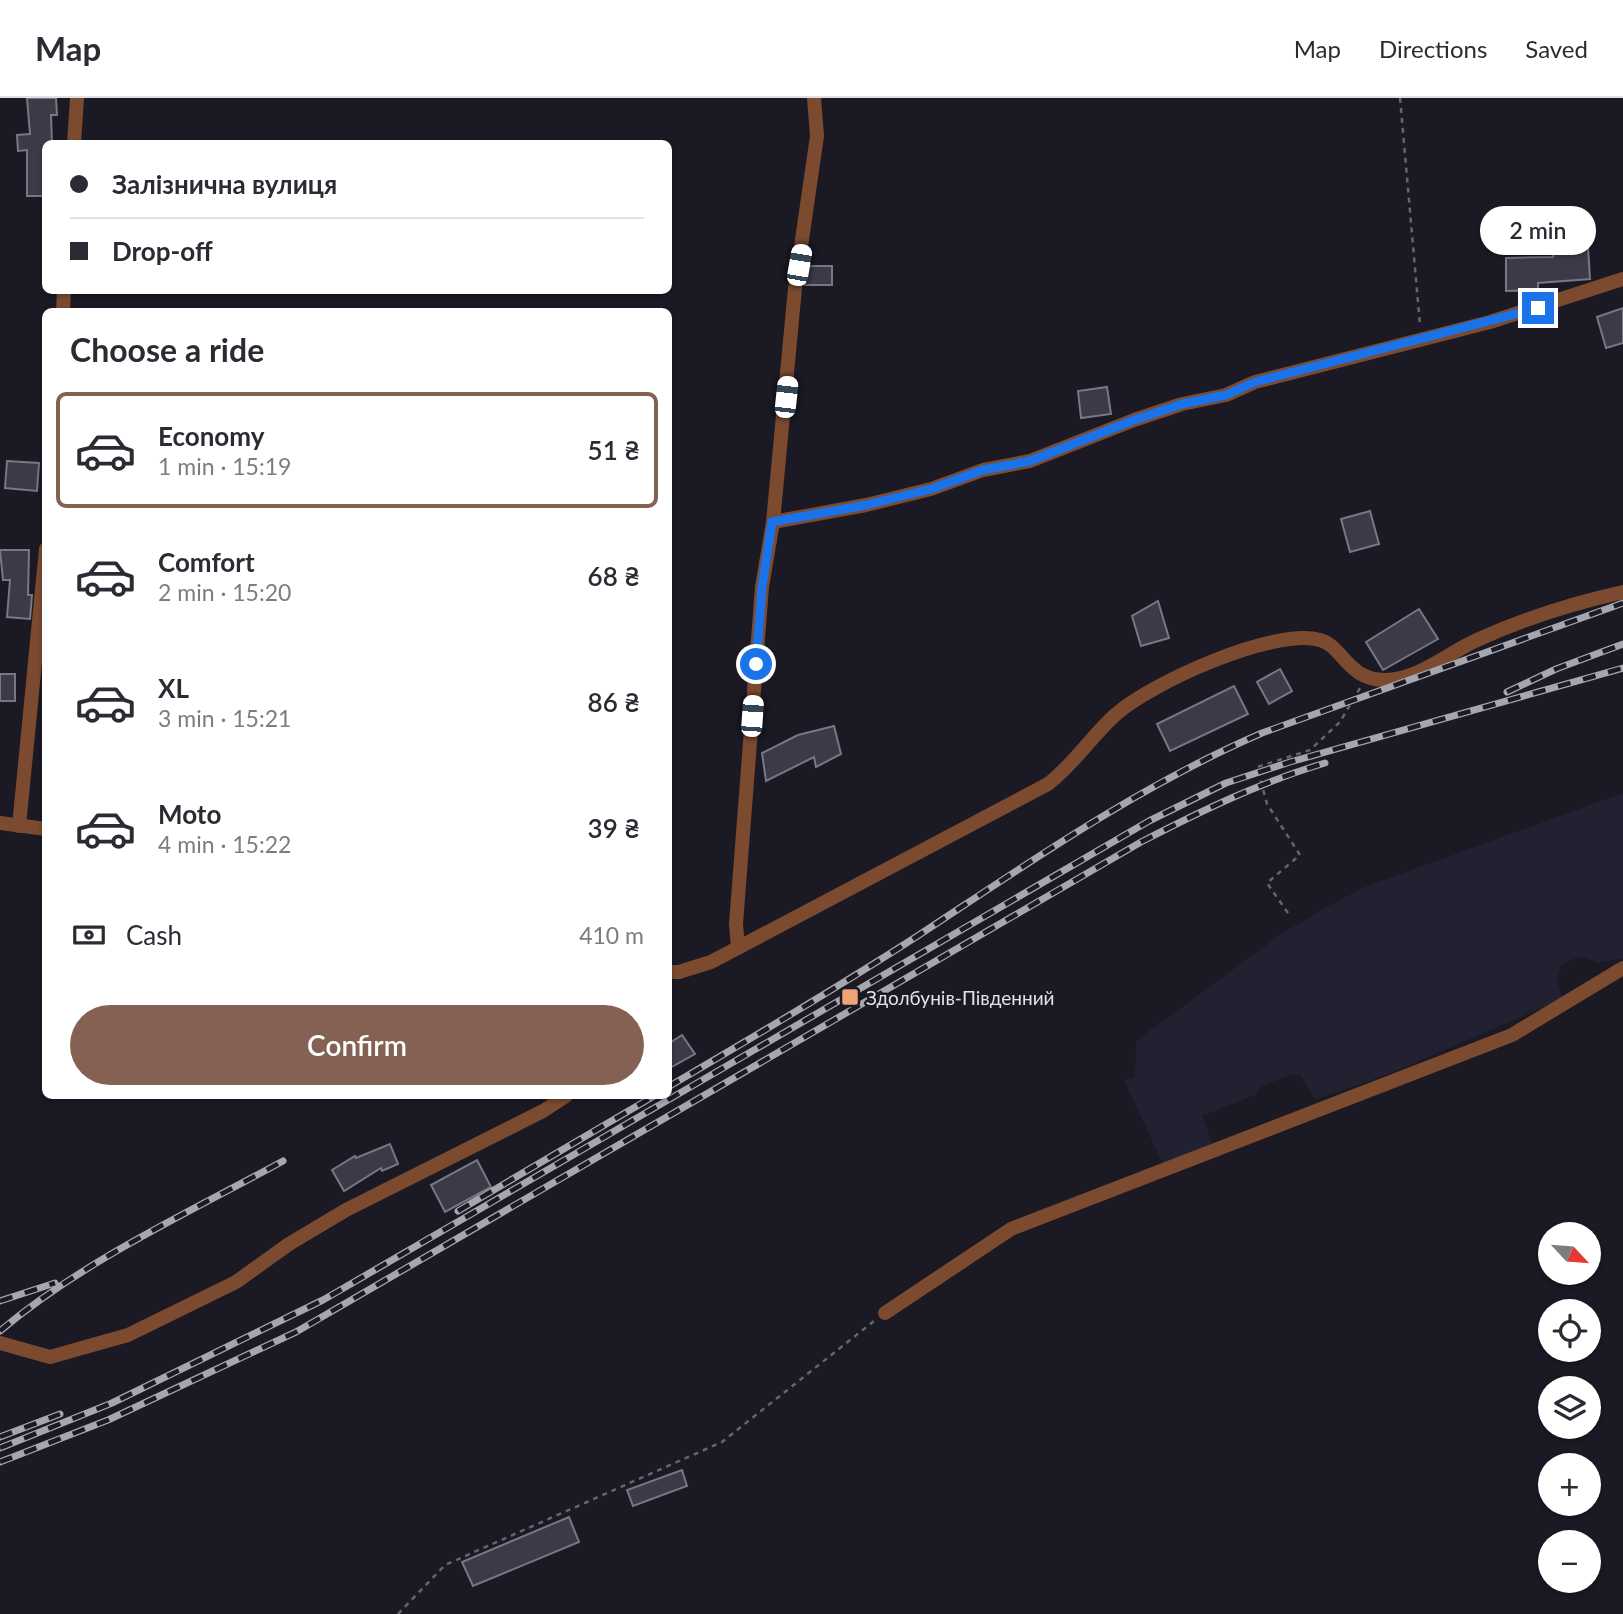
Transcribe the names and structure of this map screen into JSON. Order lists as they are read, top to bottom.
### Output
{
  "places": {
    "transit": ["Здолбунів-Південний"]
  },
  "north": "bottom right",
  "page": {
    "header": "Map",
    "nav": ["Map", "Directions", "Saved"],
    "banner": ["Залізнична вулиця", "Drop-off"],
    "bubble": "2 min",
    "heading": "Choose a ride",
    "list": [
      {
        "name": "Economy",
        "note": "1 min · 15:19",
        "value": "51 ₴"
      },
      {
        "name": "Comfort",
        "note": "2 min · 15:20",
        "value": "68 ₴"
      },
      {
        "name": "XL",
        "note": "3 min · 15:21",
        "value": "86 ₴"
      },
      {
        "name": "Moto",
        "note": "4 min · 15:22",
        "value": "39 ₴"
      }
    ],
    "pay": ["Cash", "410 m"],
    "buttons": "Confirm",
    "map_buttons": ["+", "−"]
  }
}
